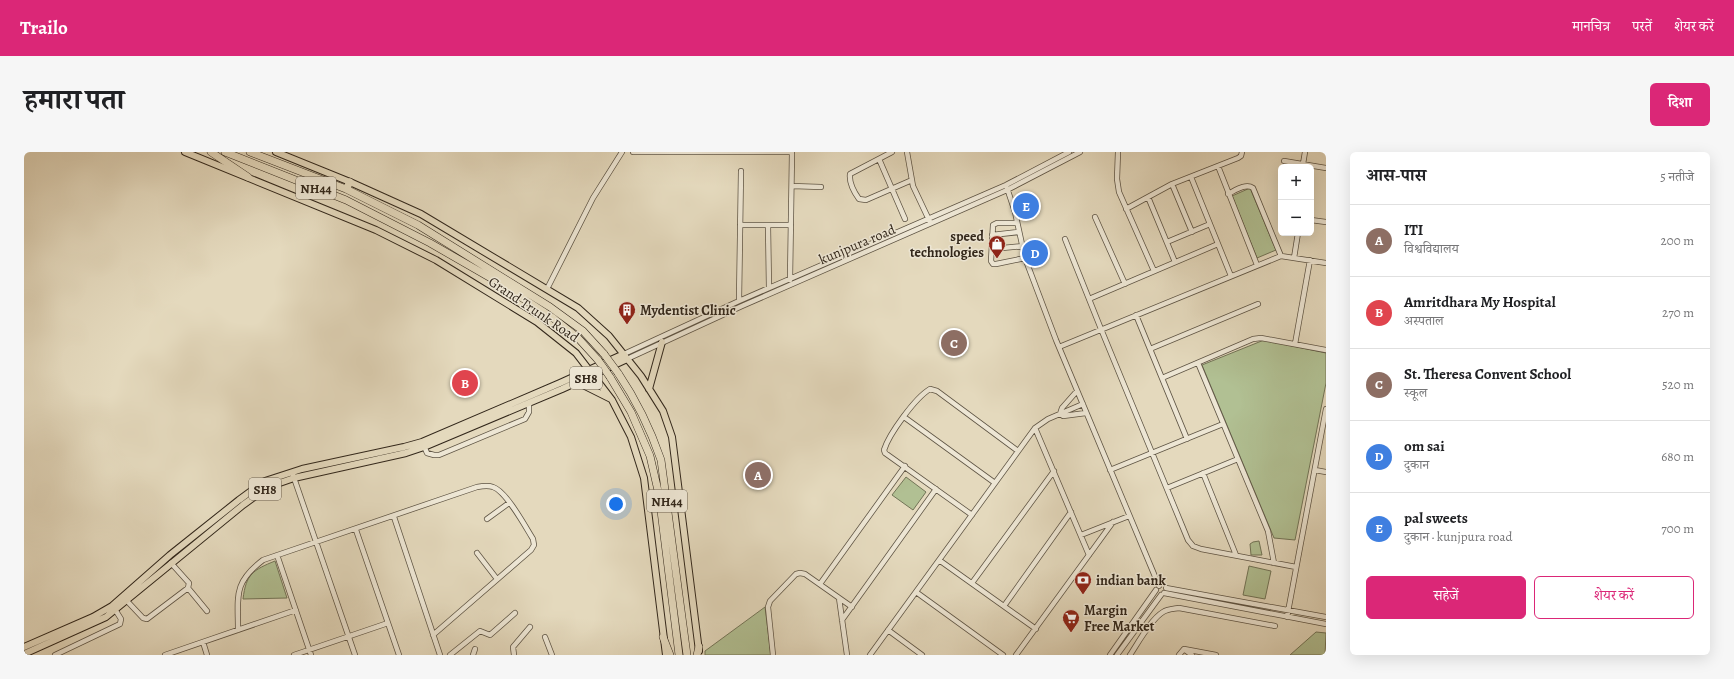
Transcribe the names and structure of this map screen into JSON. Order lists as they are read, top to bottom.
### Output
{
  "streets": {
    "highway": ["NH44"],
    "main road": ["Grand Trunk Road", "SH8"],
    "street": ["kunjpura road"]
  },
  "crossings": [
    ["kunjpura road", "Grand Trunk Road"],
    ["kunjpura road", "SH8"],
    ["Grand Trunk Road", "SH8"]
  ],
  "places": {
    "shop": ["speed technologies"],
    "building": ["Mydentist Clinic"],
    "bank": ["indian bank"],
    "supermarket": ["Margin Free Market"]
  },
  "page": {
    "header": "Trailo",
    "nav": ["मानचित्र", "परतें", "शेयर करें"],
    "title": "हमारा पता",
    "buttons": [
      "दिशा",
      ["सहेजें", "शेयर करें"]
    ],
    "heading": ["आस-पास", "5 नतीजे"],
    "map_buttons": ["+", "−"],
    "pins": [
      "E",
      "D",
      "C",
      "B",
      "A"
    ],
    "list": [
      {
        "mark": "A",
        "name": "ITI",
        "note": "विश्वविद्यालय",
        "value": "200 m"
      },
      {
        "mark": "B",
        "name": "Amritdhara My Hospital",
        "note": "अस्पताल",
        "value": "270 m"
      },
      {
        "mark": "C",
        "name": "St. Theresa Convent School",
        "note": "स्कूल",
        "value": "520 m"
      },
      {
        "mark": "D",
        "name": "om sai",
        "note": "दुकान",
        "value": "680 m"
      },
      {
        "mark": "E",
        "name": "pal sweets",
        "note": "दुकान · kunjpura road",
        "value": "700 m"
      }
    ]
  }
}
